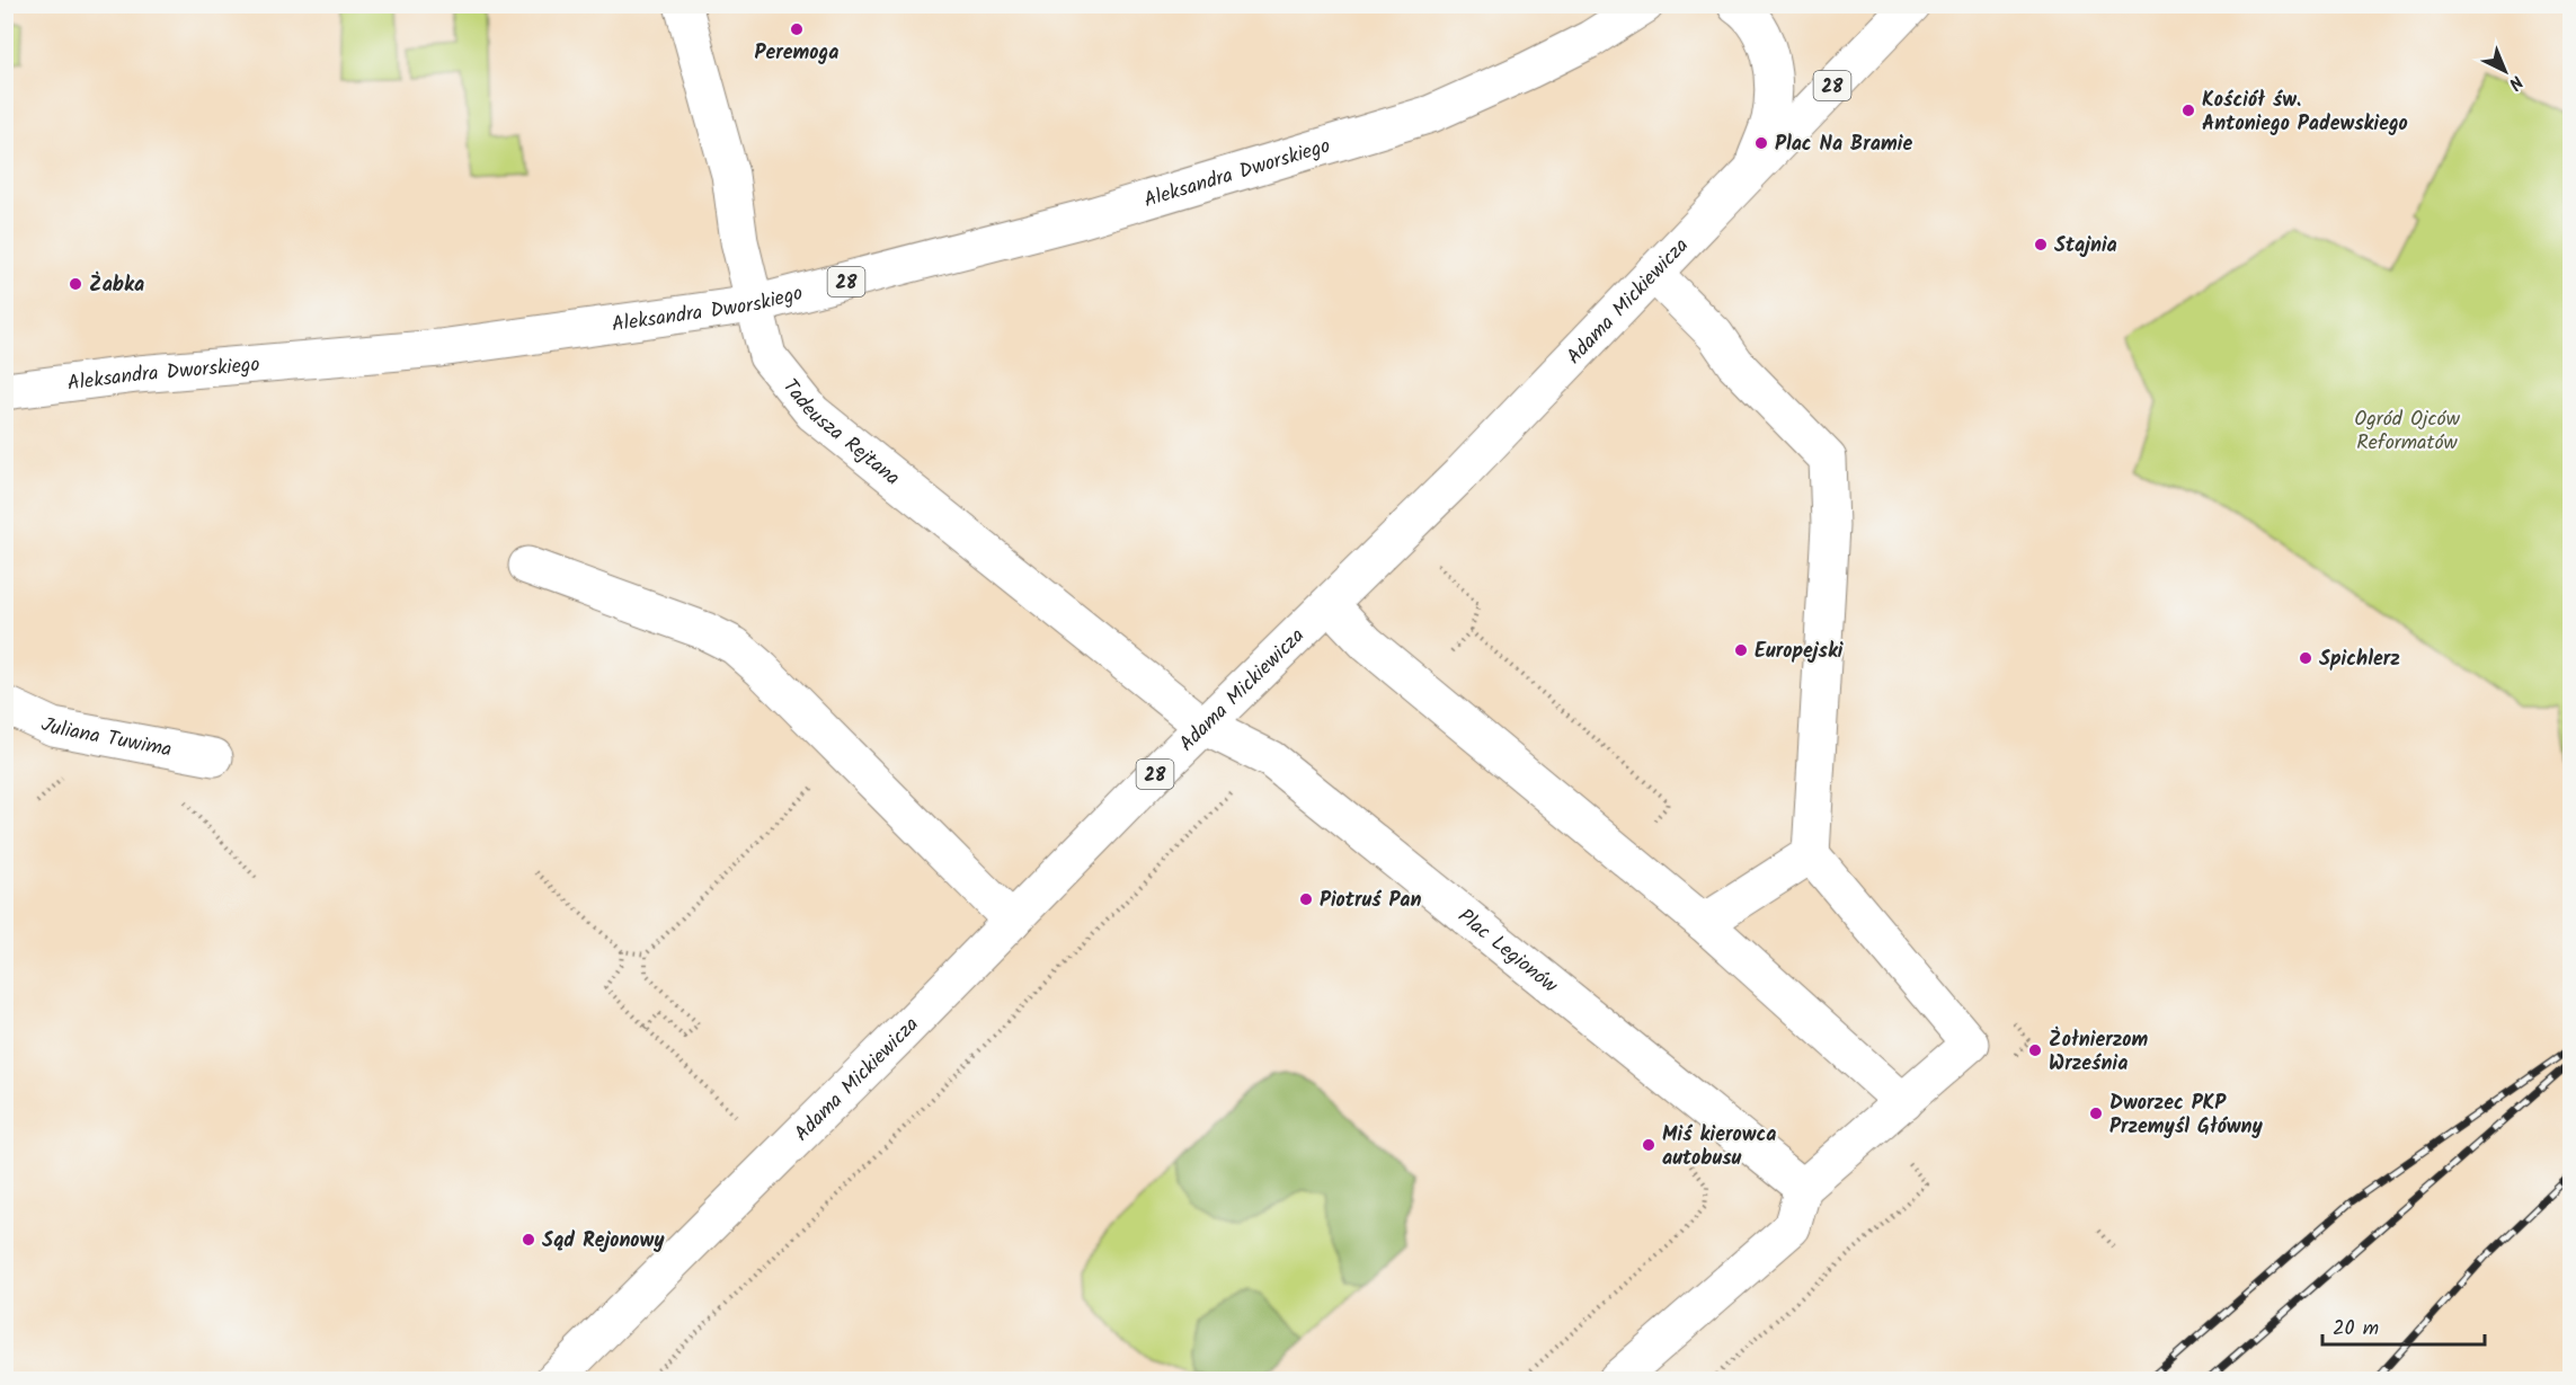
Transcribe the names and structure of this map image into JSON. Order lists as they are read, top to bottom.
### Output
{
  "streets": {
    "main road": [
      "28",
      "Aleksandra Dworskiego",
      "Adama Mickiewicza",
      "Tadeusza Rejtana",
      "Juliana Tuwima",
      "Plac Legionów"
    ]
  },
  "crossings": [
    ["28", "Adama Mickiewicza"],
    ["Aleksandra Dworskiego", "Tadeusza Rejtana"],
    ["Adama Mickiewicza", "Tadeusza Rejtana"],
    ["Adama Mickiewicza", "Plac Legionów"],
    ["Tadeusza Rejtana", "Plac Legionów"]
  ],
  "parks": ["Ogród Ojców Reformatów"],
  "places": [
    "Peremoga",
    "Kościół św. Antoniego Padewskiego",
    "Plac Na Bramie",
    "Stajnia",
    "Żabka",
    "Europejski",
    "Spichlerz",
    "Piotruś Pan",
    "Żołnierzom Września",
    "Dworzec PKP Przemyśl Główny",
    "Miś kierowca autobusu",
    "Sąd Rejonowy"
  ],
  "scale_bar": "20 m",
  "north": "bottom right"
}
